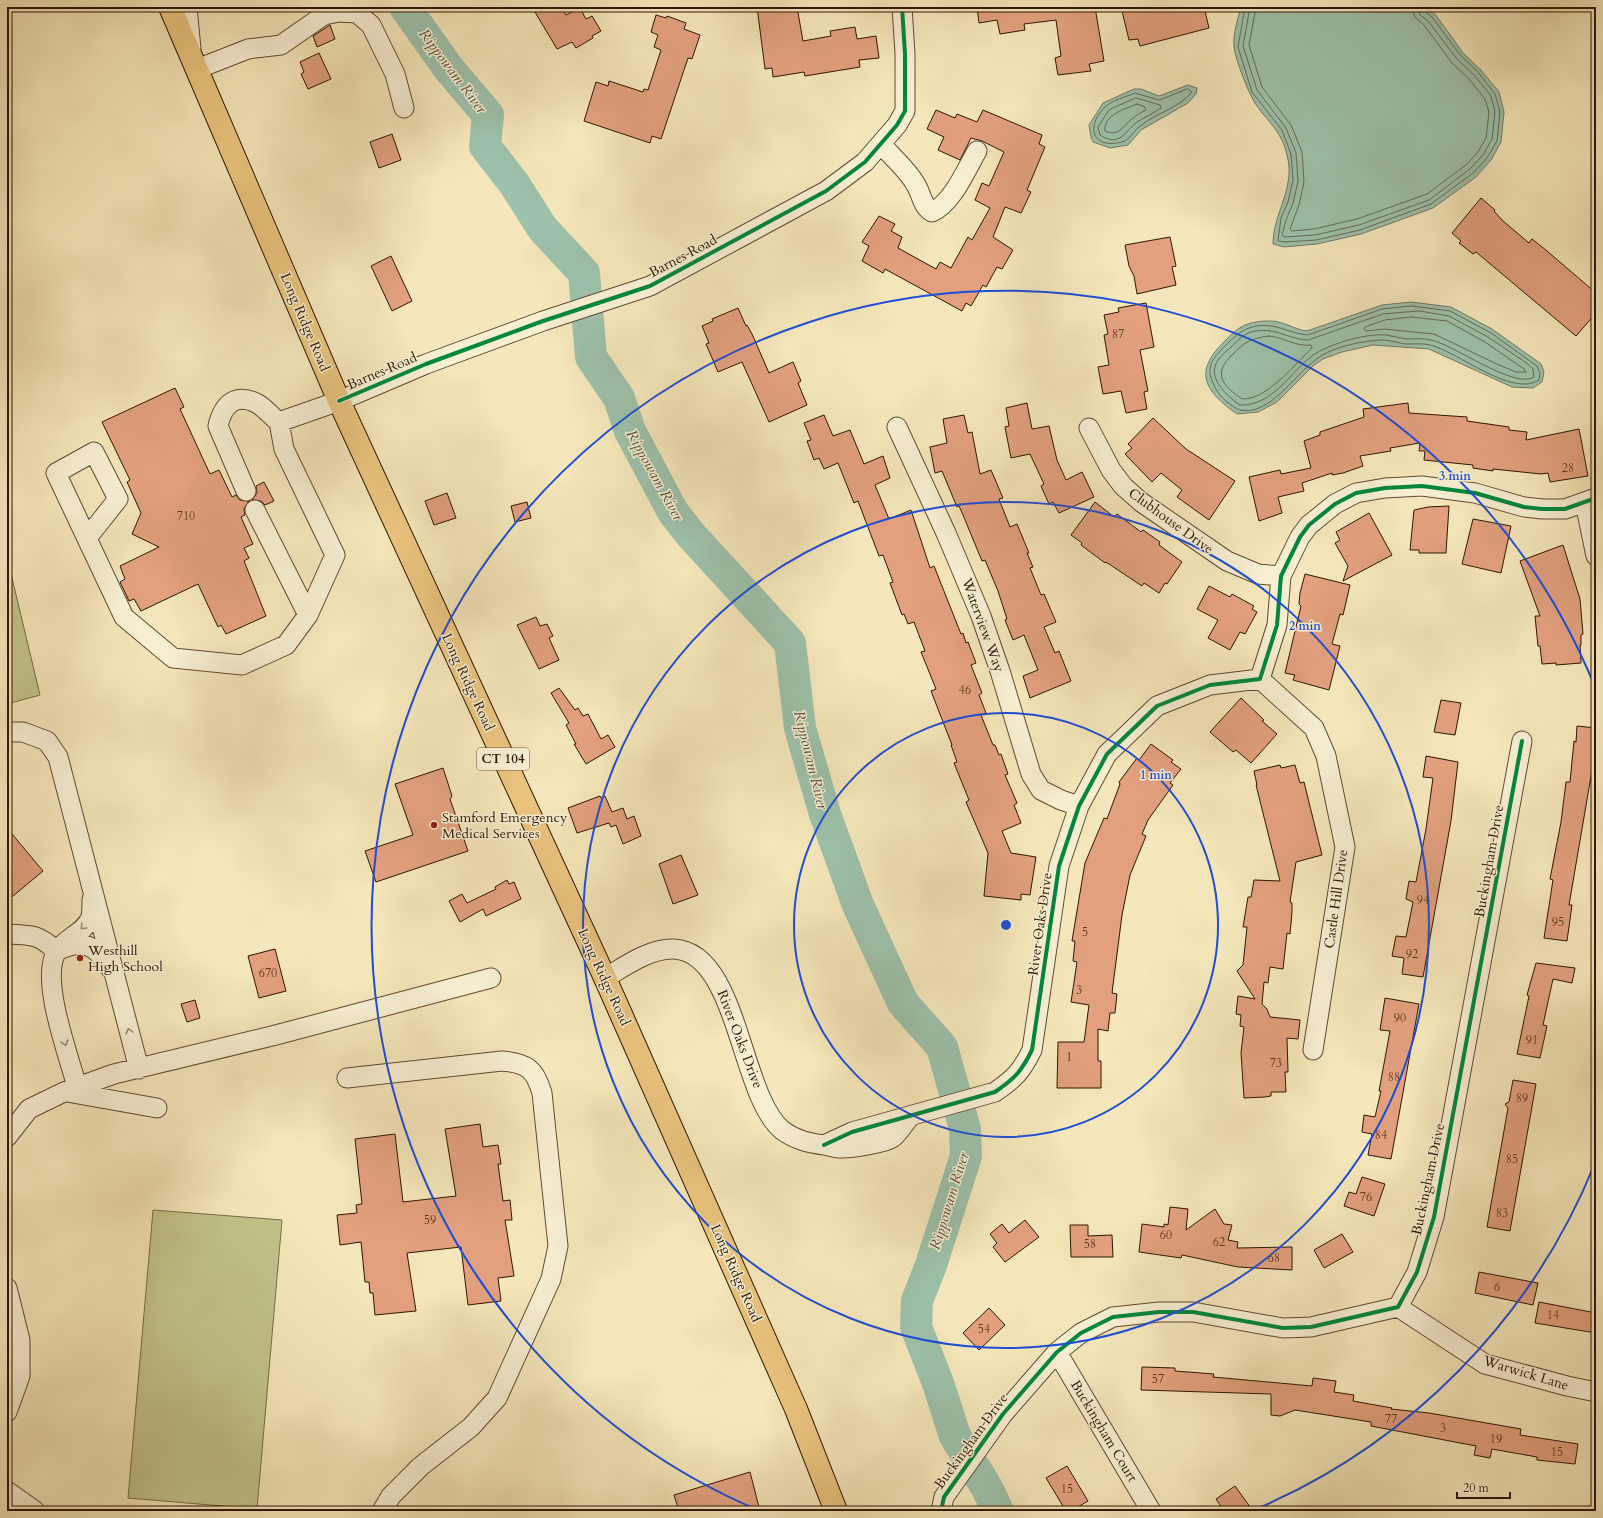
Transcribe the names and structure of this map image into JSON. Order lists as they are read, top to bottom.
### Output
{
  "streets": {
    "main road": ["Long Ridge Road", "CT 104"],
    "street": [
      "Barnes Road",
      "Clubhouse Drive",
      "Waterview Way",
      "Buckingham Drive",
      "Castle Hill Drive",
      "River Oaks Drive",
      "Warwick Lane",
      "Buckingham Court"
    ]
  },
  "crossings": [
    ["Barnes Road", "Long Ridge Road"],
    ["Long Ridge Road", "River Oaks Drive"],
    ["Waterview Way", "River Oaks Drive"],
    ["Buckingham Drive", "Warwick Lane"],
    ["Buckingham Drive", "Buckingham Court"],
    ["Castle Hill Drive", "River Oaks Drive"]
  ],
  "water": ["Rippowam River"],
  "places": ["Stamford Emergency Medical Services", "Westhill High School"],
  "house_numbers": [
    "87",
    "28",
    "710",
    "46",
    "94",
    "95",
    "5",
    "92",
    "670",
    "3",
    "90",
    "91",
    "1",
    "73",
    "88",
    "89",
    "84",
    "85",
    "76",
    "83",
    "59",
    "60",
    "62",
    "58",
    "68",
    "6",
    "14",
    "54",
    "57",
    "77",
    "3",
    "19",
    "15",
    "15"
  ],
  "scale_bar": "20 m",
  "rings": ["3 min", "2 min", "1 min"]
}
